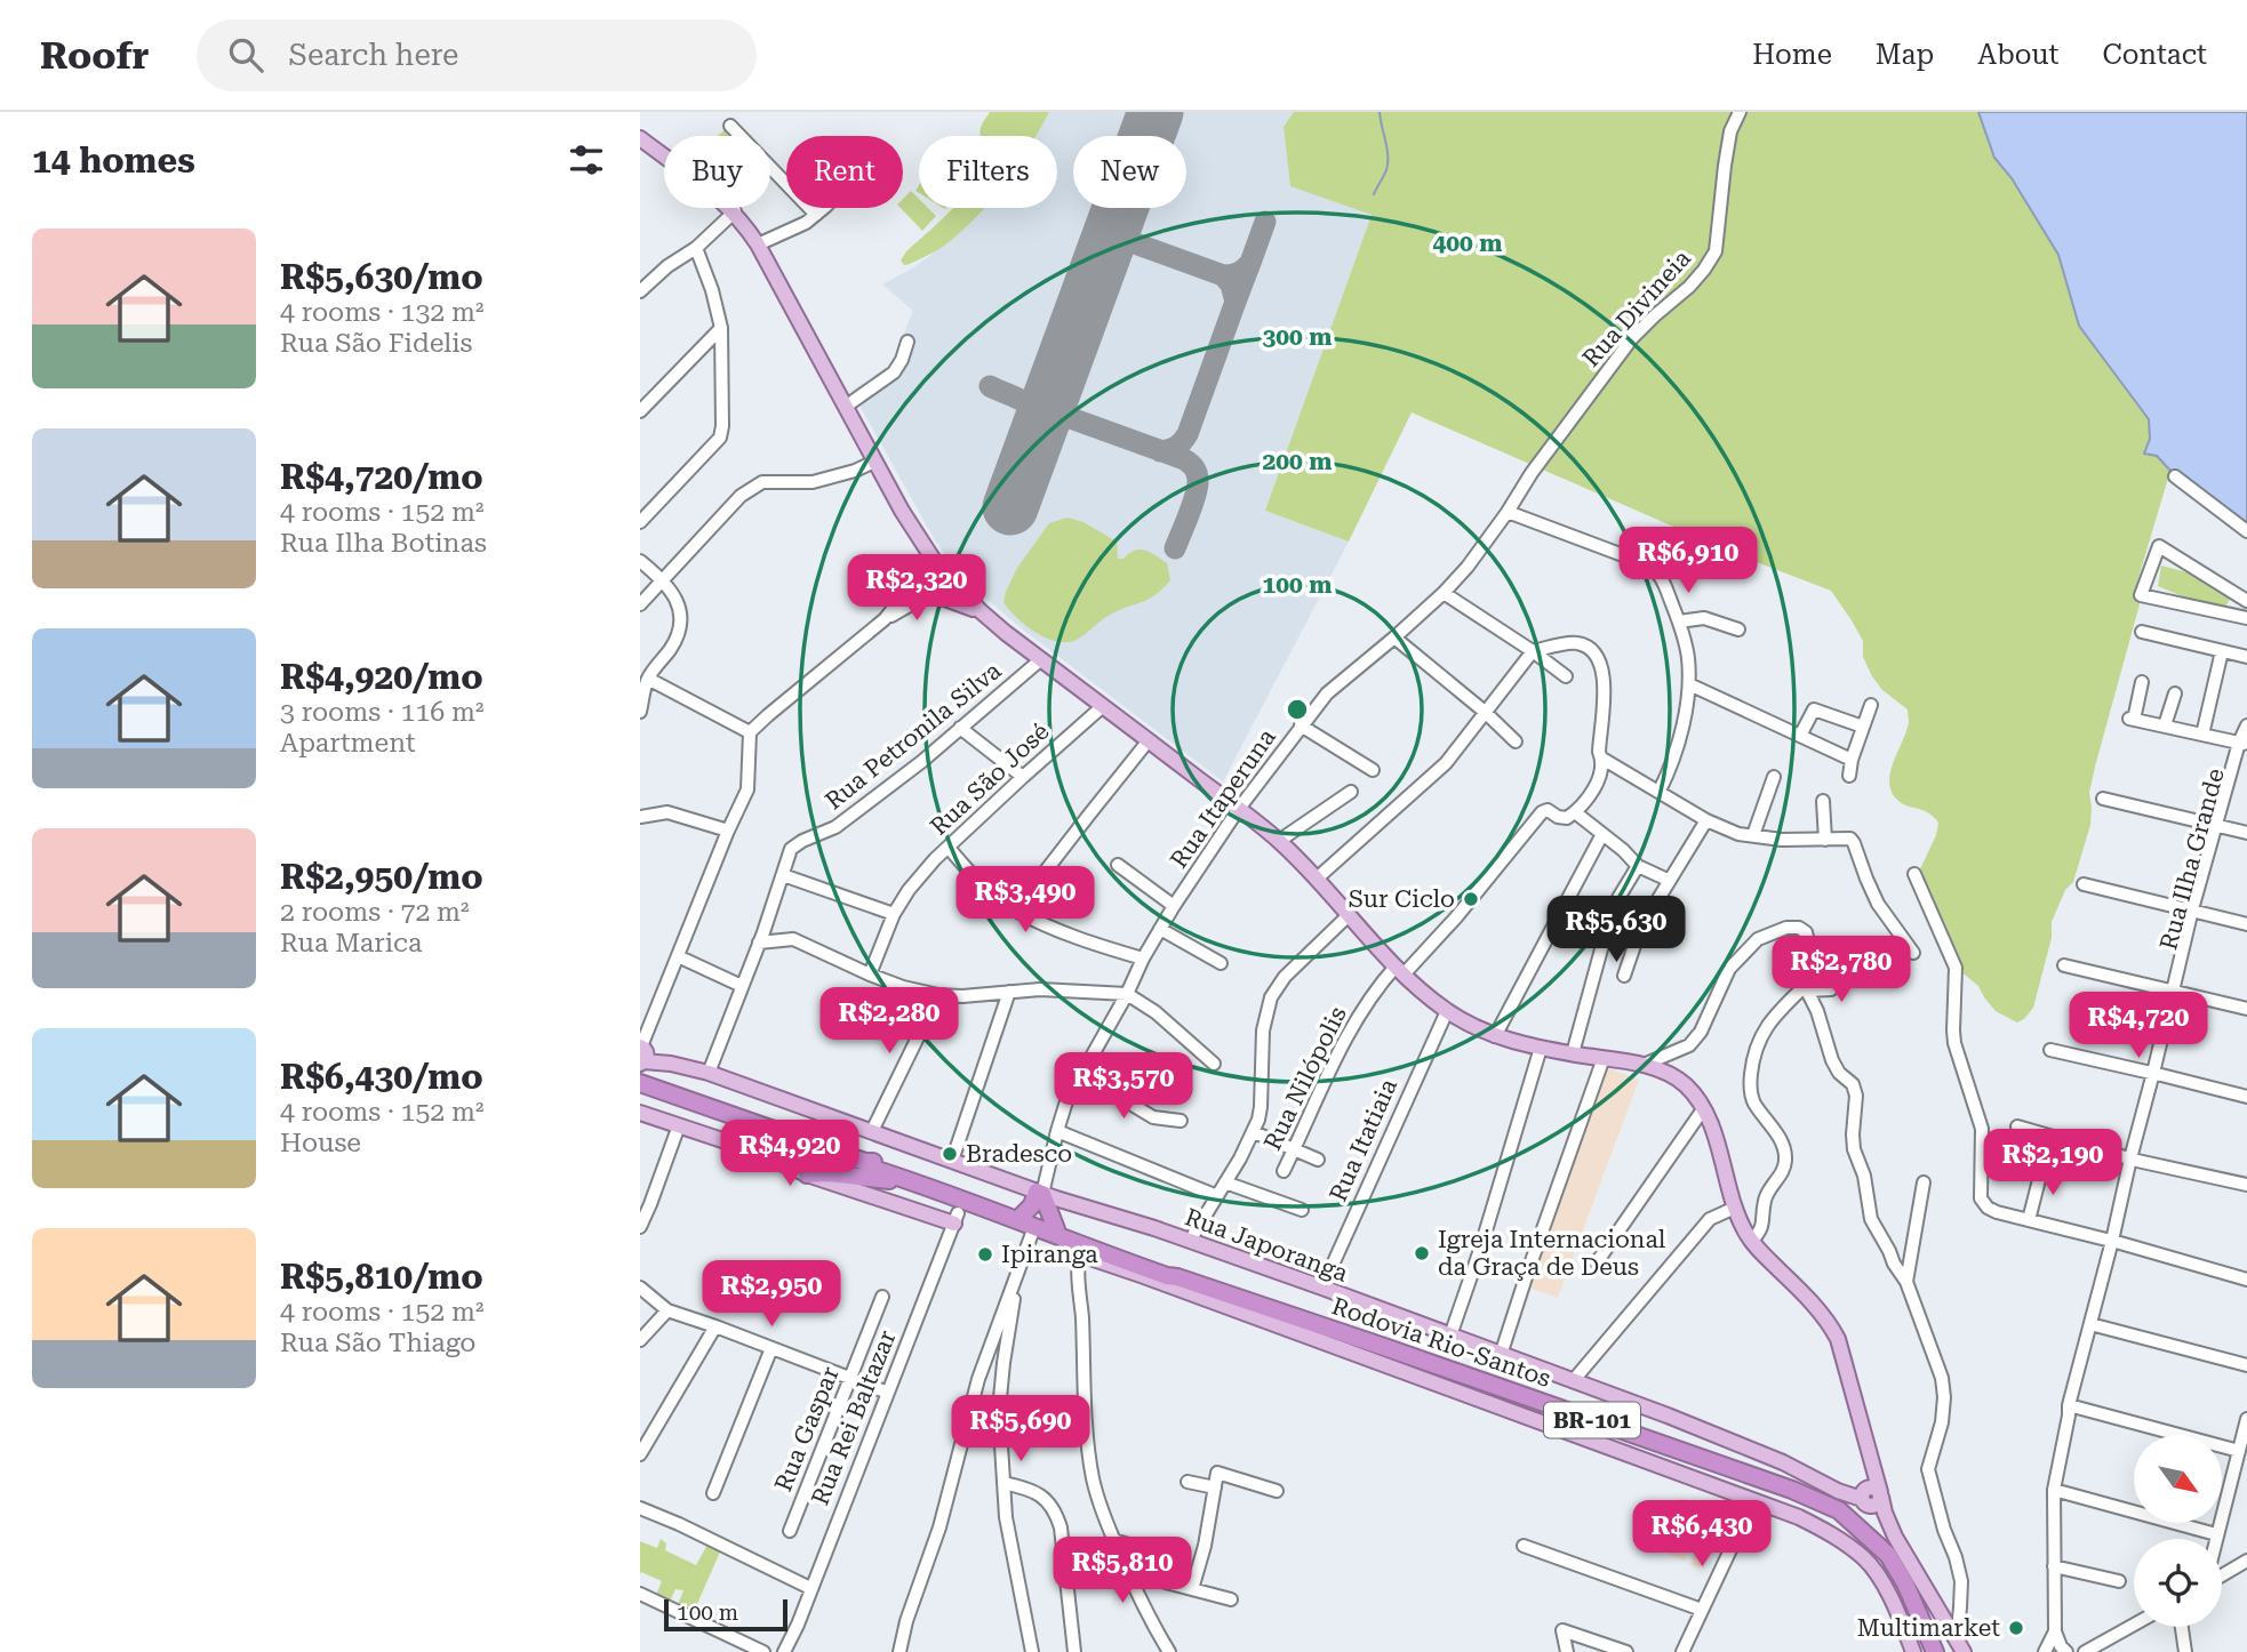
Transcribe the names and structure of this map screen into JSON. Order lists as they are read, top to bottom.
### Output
{
  "streets": {
    "highway": ["Rodovia Rio-Santos", "BR-101"],
    "main road": ["Rua Japoranga"],
    "street": [
      "Rua Divineia",
      "Rua Petronila Silva",
      "Rua São José",
      "Rua Itaperuna",
      "Rua Ilha Grande",
      "Rua Nilópolis",
      "Rua Itatiaia",
      "Rua Rei Baltazar",
      "Rua Gaspar"
    ]
  },
  "crossings": [
    ["Rua Divineia", "Rua Itaperuna"],
    ["Rua Petronila Silva", "Rua Japoranga"],
    ["Rua Itaperuna", "Rua Japoranga"],
    ["Rua Itatiaia", "Rua Japoranga"],
    ["Rodovia Rio-Santos", "Rua Rei Baltazar"]
  ],
  "places": [
    "Sur Ciclo",
    "Bradesco",
    "Igreja Internacional da Graça de Deus",
    "Ipiranga",
    "Multimarket"
  ],
  "scale_bar": "100 m",
  "north": "bottom right",
  "page": {
    "header": "Roofr",
    "search": "Search here",
    "nav": [
      "Home",
      "Map",
      "About",
      "Contact"
    ],
    "heading": "14 homes",
    "chip": [
      "Buy",
      "Rent",
      "Filters",
      "New"
    ],
    "list": [
      {
        "name": "R$5,630/mo",
        "note": "4 rooms · 132 m² · Rua São Fidelis"
      },
      {
        "name": "R$4,720/mo",
        "note": "4 rooms · 152 m² · Rua Ilha Botinas"
      },
      {
        "name": "R$4,920/mo",
        "note": "3 rooms · 116 m² · Apartment"
      },
      {
        "name": "R$2,950/mo",
        "note": "2 rooms · 72 m² · Rua Marica"
      },
      {
        "name": "R$6,430/mo",
        "note": "4 rooms · 152 m² · House"
      },
      {
        "name": "R$5,810/mo",
        "note": "4 rooms · 152 m² · Rua São Thiago"
      }
    ],
    "price": [
      "R$6,910",
      "R$2,320",
      "R$3,490",
      "R$5,630",
      "R$2,780",
      "R$2,280",
      "R$4,720",
      "R$3,570",
      "R$4,920",
      "R$2,190",
      "R$2,950",
      "R$5,690",
      "R$6,430",
      "R$5,810"
    ],
    "scale": "100 m"
  },
  "rings": [
    "400 m",
    "300 m",
    "200 m",
    "100 m"
  ]
}
